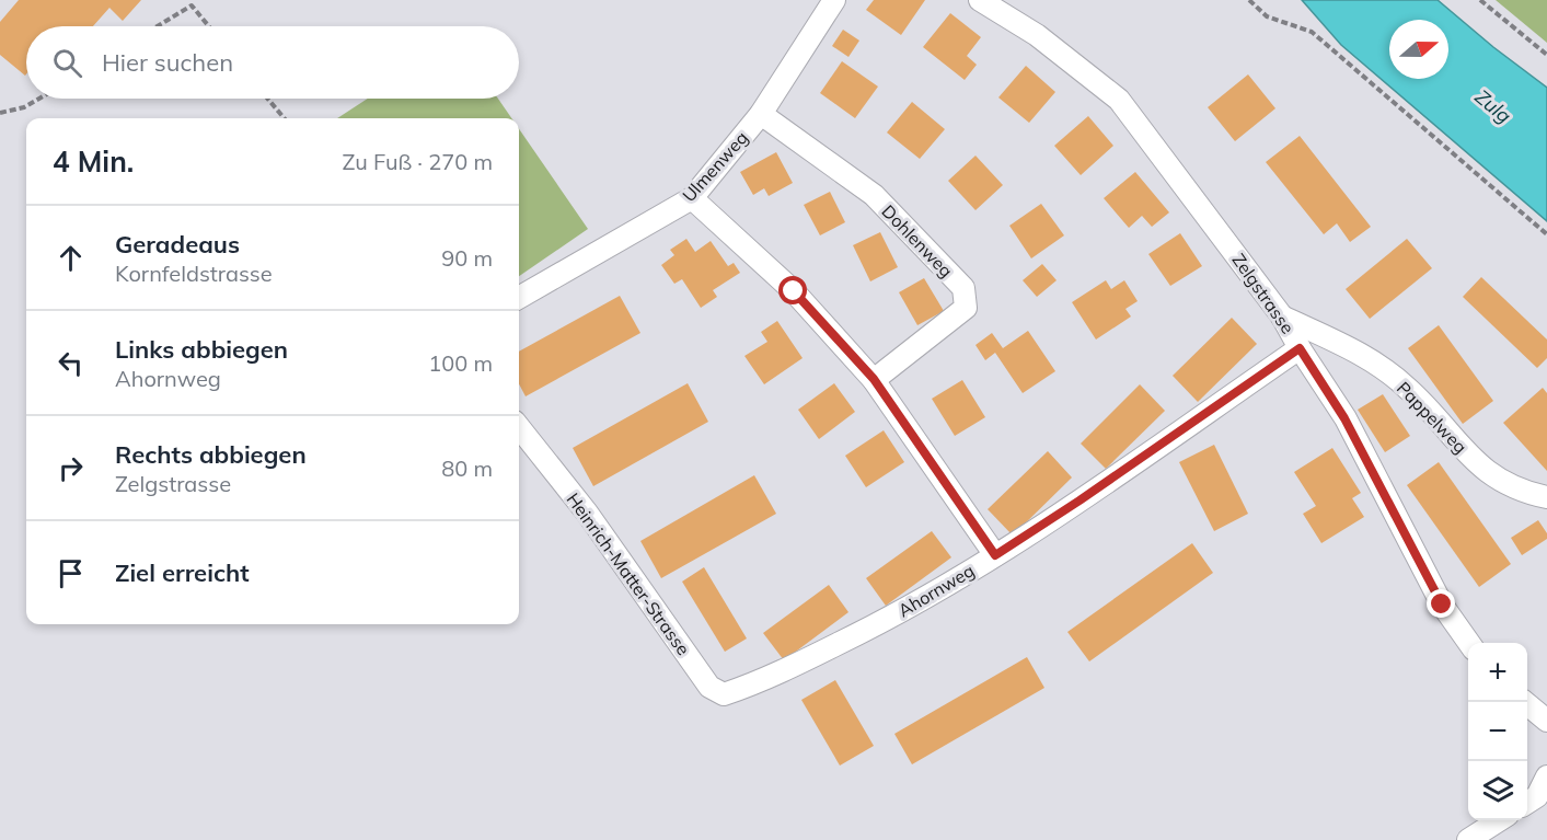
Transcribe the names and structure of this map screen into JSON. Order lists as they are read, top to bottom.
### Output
{
  "streets": {
    "street": [
      "Ulmenweg",
      "Dohlenweg",
      "Zelgstrasse",
      "Pappelweg",
      "Heinrich-Matter-Strasse",
      "Ahornweg"
    ]
  },
  "crossings": [
    ["Ulmenweg", "Dohlenweg"],
    ["Zelgstrasse", "Pappelweg"],
    ["Zelgstrasse", "Ahornweg"],
    ["Heinrich-Matter-Strasse", "Ahornweg"]
  ],
  "water": ["Zulg"],
  "north": "right",
  "page": {
    "search": "Hier suchen",
    "heading": ["4 Min.", "Zu Fuß · 270 m"],
    "list": [
      ["Geradeaus", "Kornfeldstrasse", "90 m"],
      ["Links abbiegen", "Ahornweg", "100 m"],
      ["Rechts abbiegen", "Zelgstrasse", "80 m"],
      "Ziel erreicht"
    ],
    "map_buttons": ["+", "−"]
  }
}
